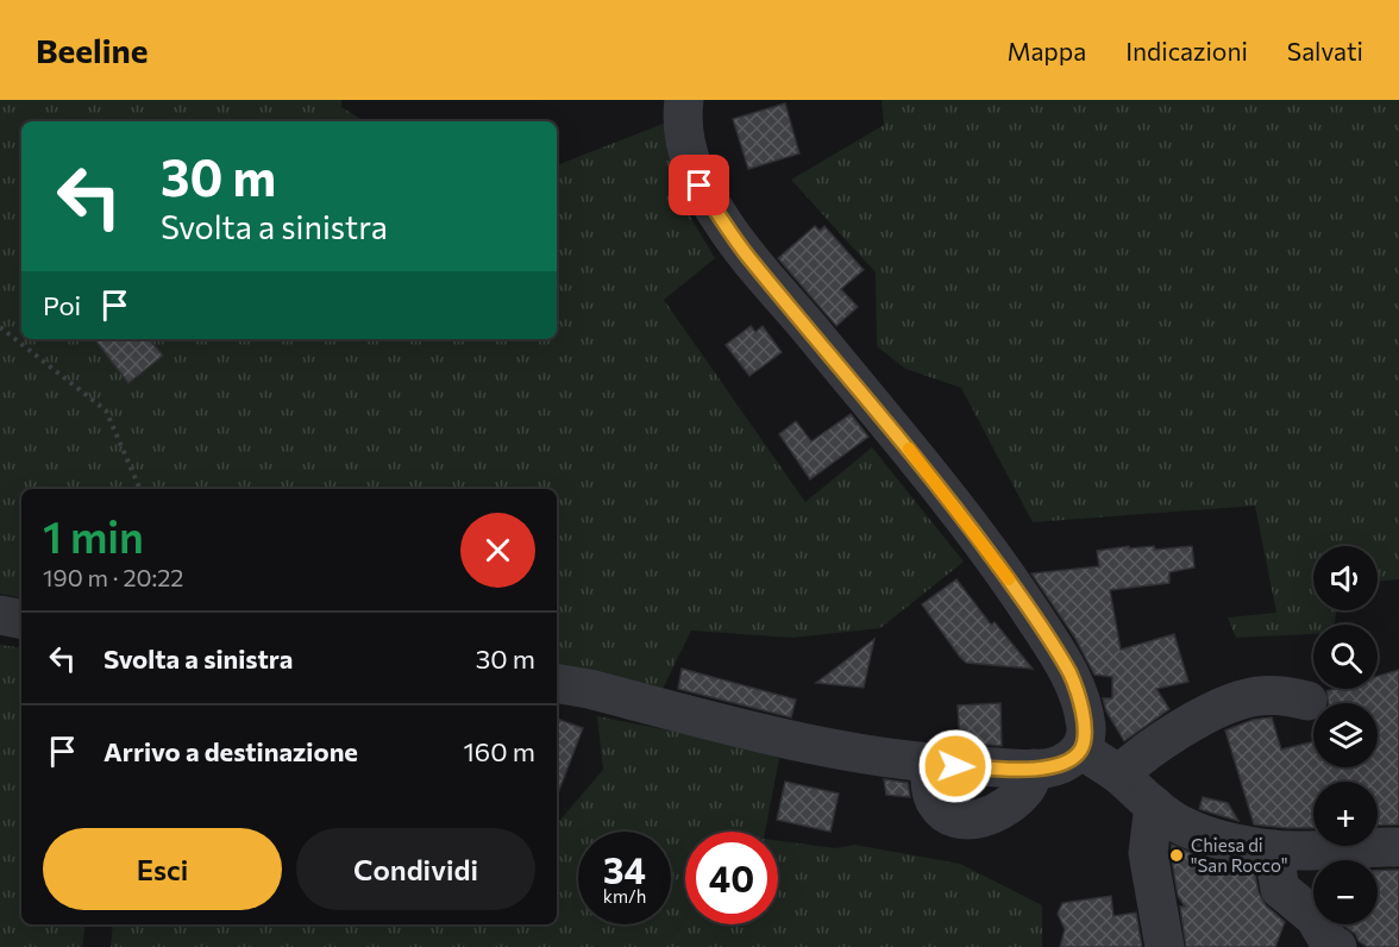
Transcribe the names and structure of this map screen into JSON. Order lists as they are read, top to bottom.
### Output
{
  "places": ["Chiesa di \"San Rocco\""],
  "page": {
    "header": "Beeline",
    "nav": ["Mappa", "Indicazioni", "Salvati"],
    "turn": ["30 m", "Svolta a sinistra"],
    "then": "Poi",
    "heading": ["1 min", "190 m · 20:22"],
    "map_buttons": ["+", "−"],
    "list": [
      {
        "name": "Svolta a sinistra",
        "value": "30 m"
      },
      {
        "name": "Arrivo a destinazione",
        "value": "160 m"
      }
    ],
    "buttons": ["Esci", "Condividi"],
    "speed": "34 km/h",
    "limit": "40"
  }
}
